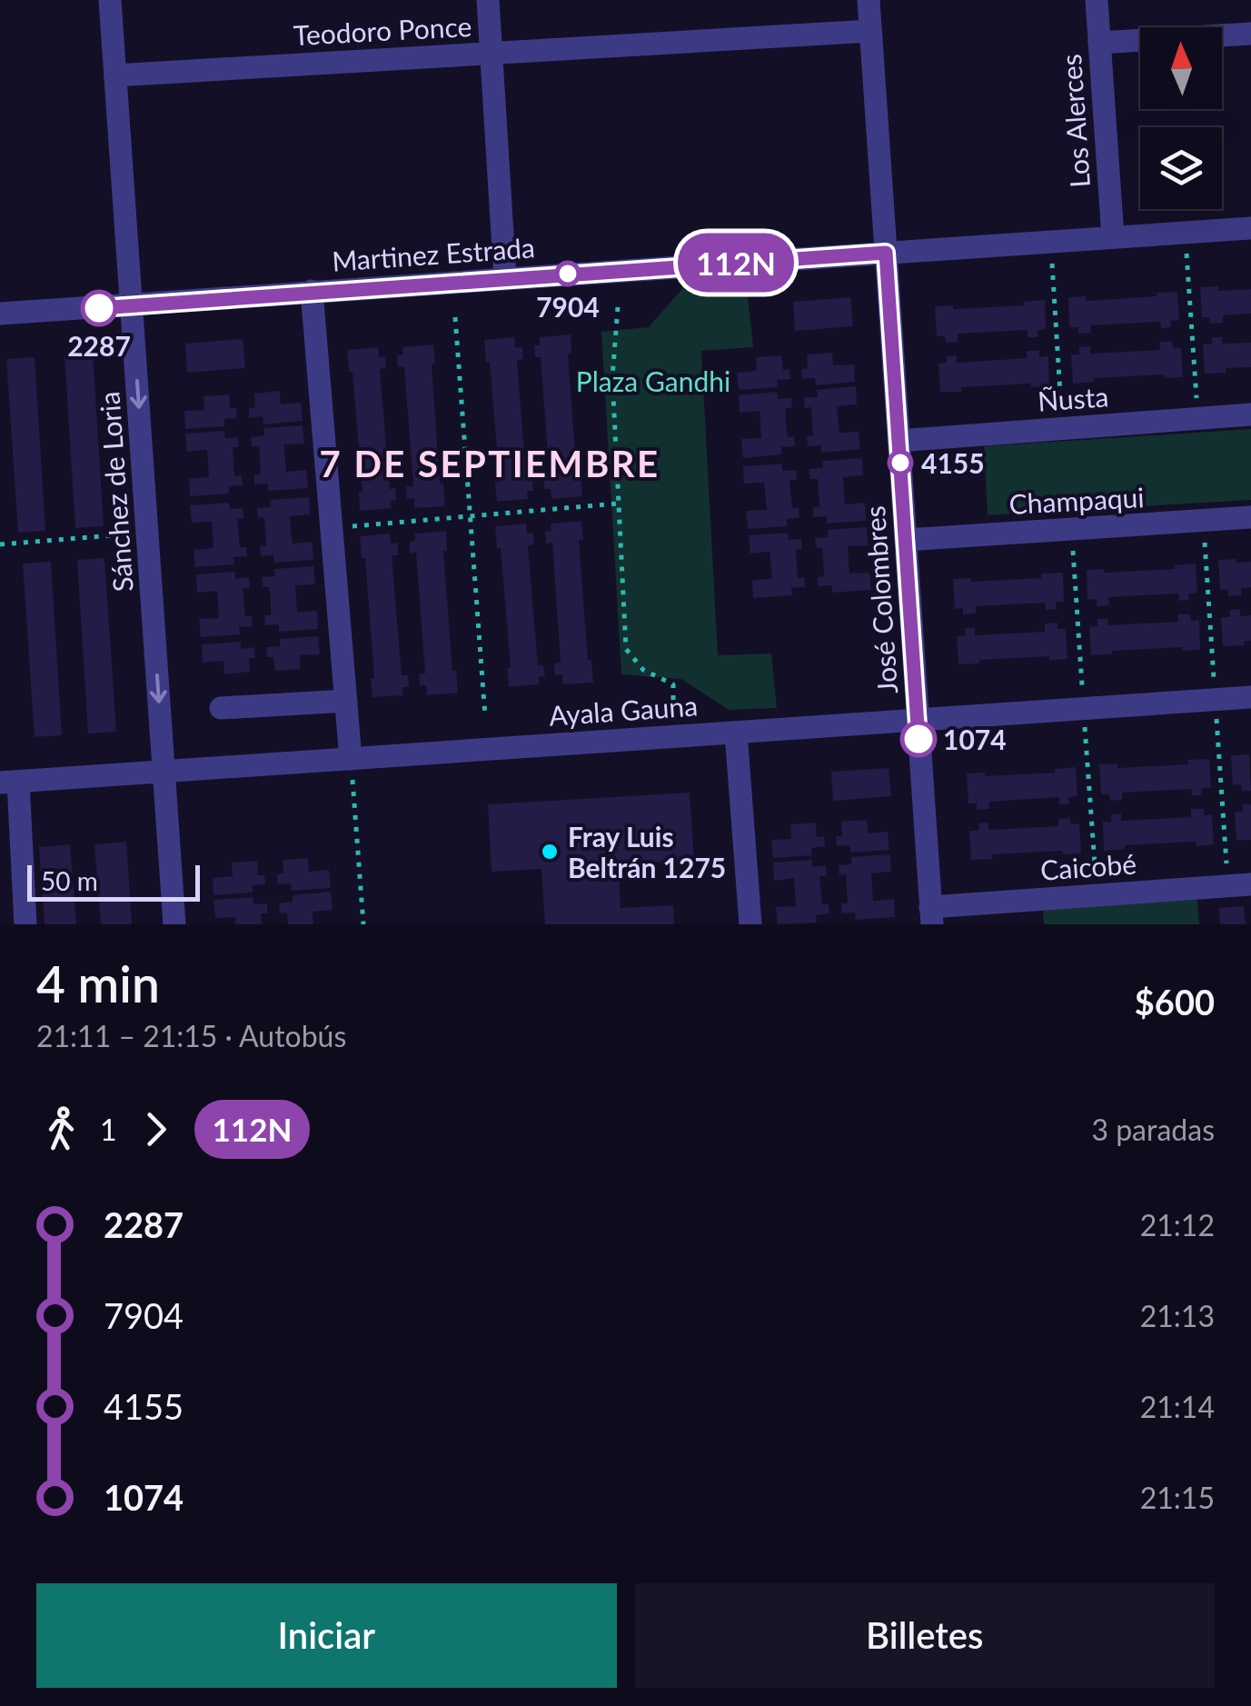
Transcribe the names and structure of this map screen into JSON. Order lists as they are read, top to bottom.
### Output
{
  "streets": {
    "street": [
      "Teodoro Ponce",
      "Los Alerces",
      "Martinez Estrada",
      "Ñusta",
      "Sánchez de Loria",
      "Champaqui",
      "José Colombres",
      "Ayala Gauna",
      "Caicobé"
    ]
  },
  "crossings": [
    ["Teodoro Ponce", "Sánchez de Loria"],
    ["Teodoro Ponce", "José Colombres"],
    ["Los Alerces", "Martinez Estrada"],
    ["Martinez Estrada", "Sánchez de Loria"],
    ["Martinez Estrada", "José Colombres"],
    ["Ñusta", "José Colombres"],
    ["Sánchez de Loria", "Ayala Gauna"],
    ["Champaqui", "José Colombres"],
    ["José Colombres", "Ayala Gauna"],
    ["José Colombres", "Caicobé"]
  ],
  "districts": ["7 DE SEPTIEMBRE"],
  "parks": ["Plaza Gandhi"],
  "places": [
    "7904",
    "2287",
    "4155",
    "1074",
    "Fray Luis Beltrán 1275"
  ],
  "lines": ["bus line 112N"],
  "scale_bar": "50 m",
  "north": "top",
  "page": {
    "on_map": "112N",
    "scale": "50 m",
    "heading": ["4 min", "21:11 – 21:15 · Autobús", "$600"],
    "legs": ["1", "112N", "3 paradas"],
    "list": [
      {
        "name": "2287",
        "value": "21:12"
      },
      {
        "name": "7904",
        "value": "21:13"
      },
      {
        "name": "4155",
        "value": "21:14"
      },
      {
        "name": "1074",
        "value": "21:15"
      }
    ],
    "buttons": ["Iniciar", "Billetes"]
  }
}
